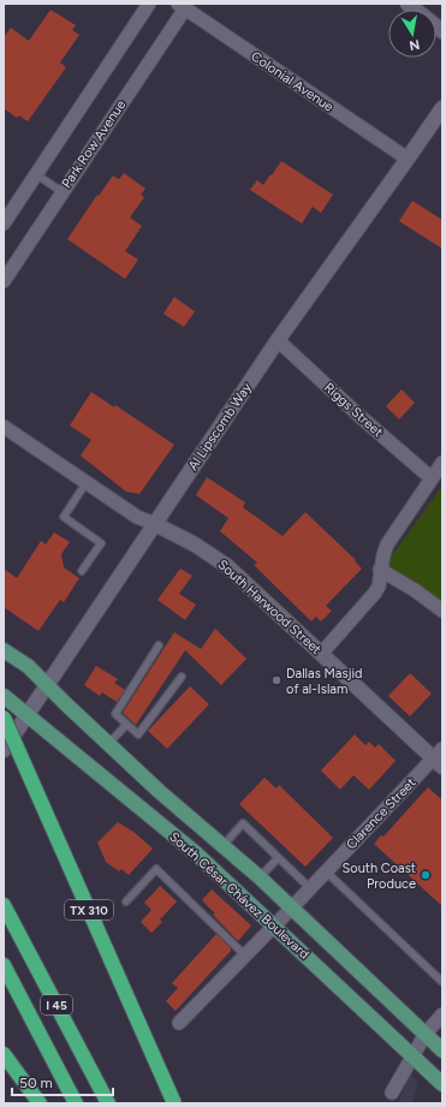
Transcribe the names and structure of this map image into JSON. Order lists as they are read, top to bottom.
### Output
{
  "streets": {
    "highway": ["TX 310", "I 45"],
    "main road": ["South César Chávez Boulevard"],
    "street": [
      "Colonial Avenue",
      "Park Row Avenue",
      "Riggs Street",
      "Al Lipscomb Way",
      "South Harwood Street",
      "Clarence Street"
    ]
  },
  "crossings": [
    ["Colonial Avenue", "Park Row Avenue"],
    ["Colonial Avenue", "Al Lipscomb Way"],
    ["Riggs Street", "Al Lipscomb Way"],
    ["Al Lipscomb Way", "South Harwood Street"],
    ["Al Lipscomb Way", "South César Chávez Boulevard"],
    ["South Harwood Street", "Clarence Street"],
    ["Clarence Street", "South César Chávez Boulevard"]
  ],
  "places": ["Dallas Masjid of al-Islam", "South Coast Produce"],
  "scale_bar": "50 m",
  "north": "bottom"
}
